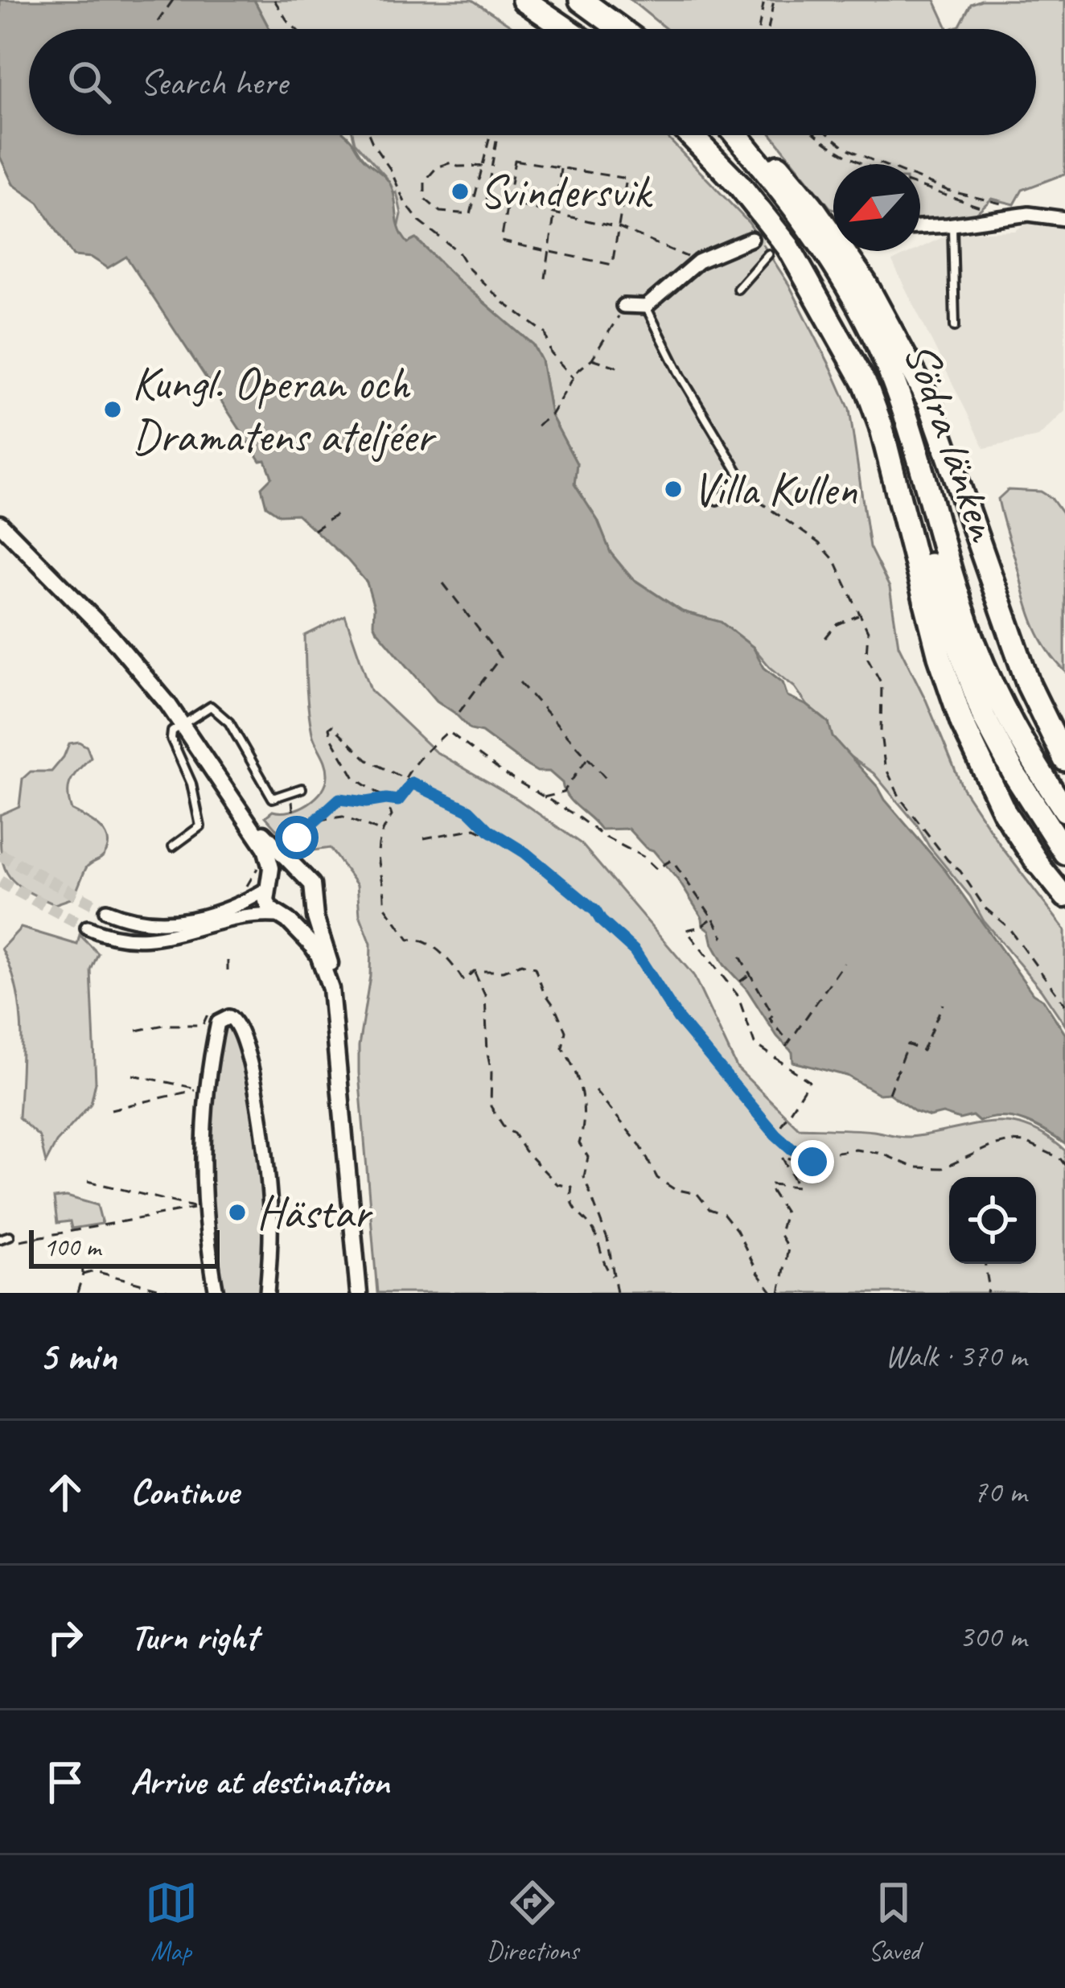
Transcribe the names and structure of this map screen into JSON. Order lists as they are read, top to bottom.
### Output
{
  "streets": {
    "highway": ["Södra länken"]
  },
  "places": [
    "Svindersvik",
    "Kungl. Operan och Dramatens ateljéer",
    "Villa Kullen",
    "Hästar"
  ],
  "scale_bar": "100 m",
  "north": "bottom left",
  "page": {
    "search": "Search here",
    "scale": "100 m",
    "heading": ["5 min", "Walk · 370 m"],
    "list": [
      ["Continue", "70 m"],
      ["Turn right", "300 m"],
      "Arrive at destination"
    ],
    "nav": ["Map", "Directions", "Saved"]
  }
}
